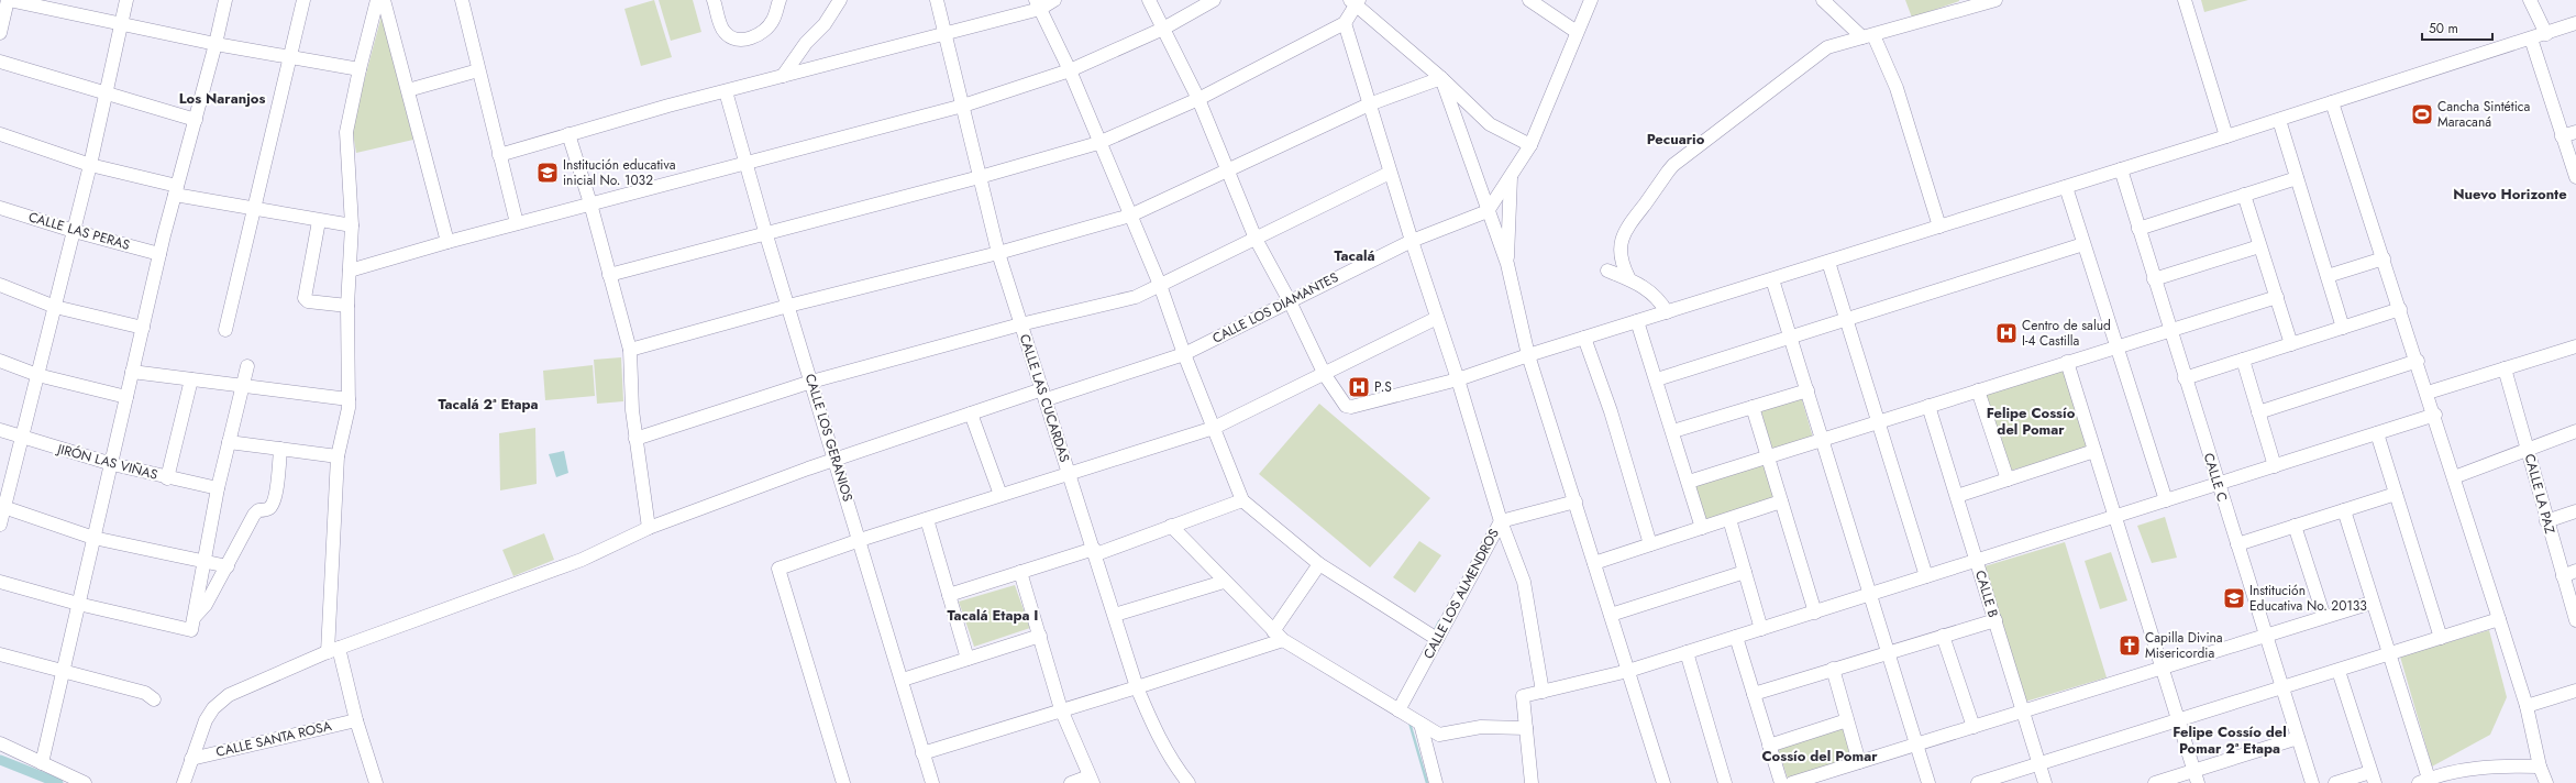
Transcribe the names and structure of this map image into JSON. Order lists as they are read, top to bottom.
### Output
{
  "streets": {
    "street": [
      "CALLE LAS PERAS",
      "CALLE LOS DIAMANTES",
      "CALLE LAS CUCARDAS",
      "CALLE LOS GERANIOS",
      "JIRÓN LAS VIÑAS",
      "CALLE C",
      "CALLE LA PAZ",
      "CALLE LOS ALMENDROS",
      "CALLE B",
      "CALLE SANTA ROSA"
    ]
  },
  "crossings": [
    ["CALLE LOS DIAMANTES", "CALLE LAS CUCARDAS"],
    ["CALLE LOS DIAMANTES", "CALLE LOS GERANIOS"],
    ["CALLE LOS DIAMANTES", "CALLE SANTA ROSA"]
  ],
  "districts": [
    "Los Naranjos",
    "Pecuario",
    "Nuevo Horizonte",
    "Tacalá",
    "Tacalá 2ª Etapa",
    "Felipe Cossío del Pomar",
    "Tacalá Etapa I",
    "Felipe Cossío del Pomar 2ª Etapa",
    "Cossío del Pomar"
  ],
  "places": {
    "sports": ["Cancha Sintética Maracaná"],
    "school or university": ["Institución educativa inicial No. 1032", "Institución Educativa No. 20133"],
    "hospital": ["Centro de salud I-4 Castilla", "P.S"],
    "church": ["Capilla Divina Misericordia"]
  },
  "scale_bar": "50 m"
}
